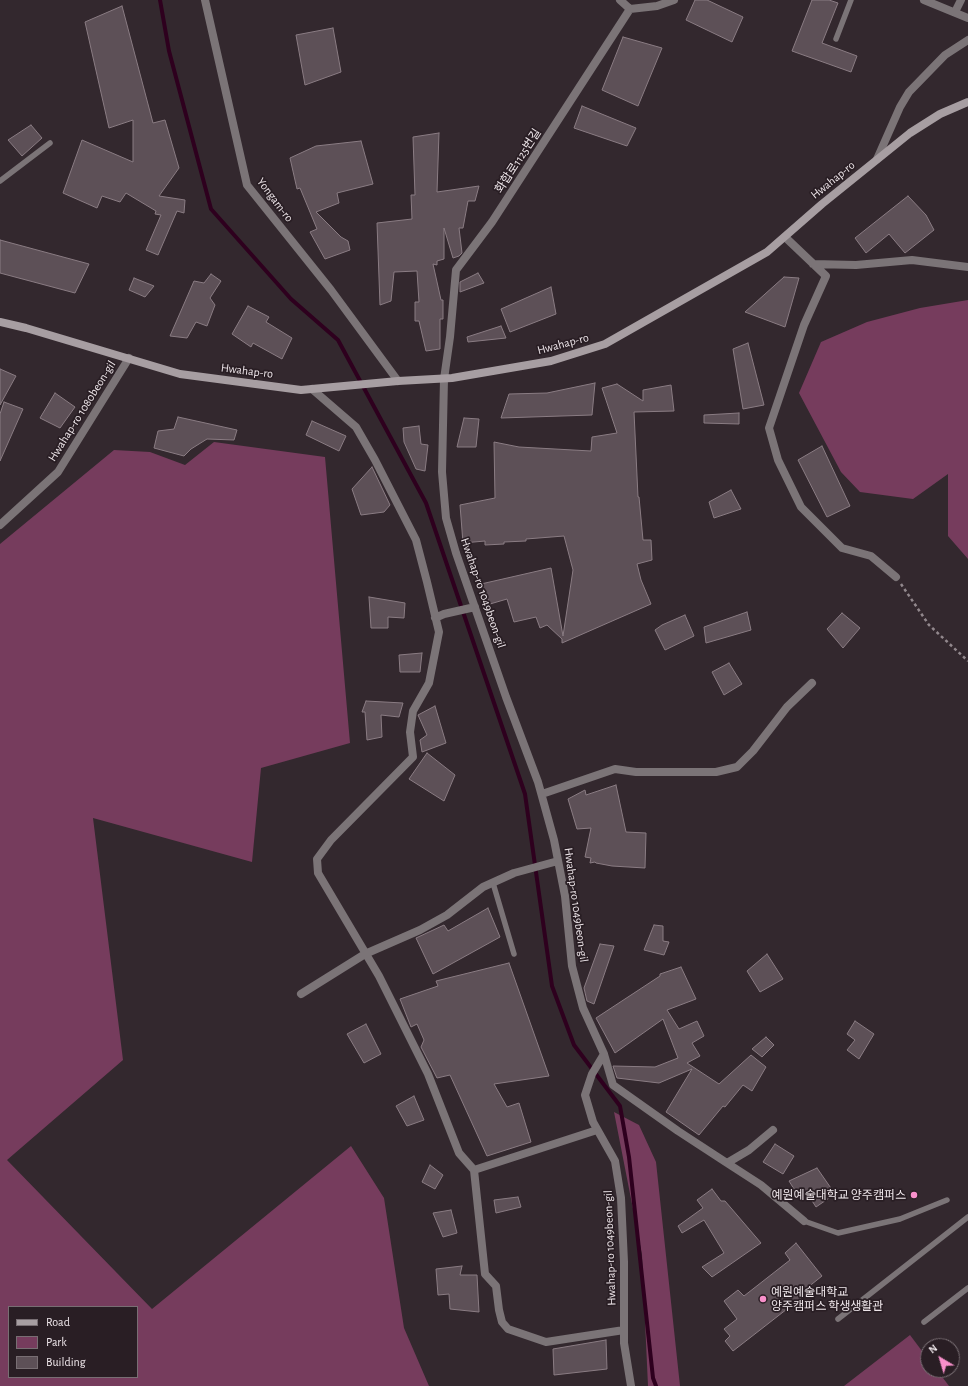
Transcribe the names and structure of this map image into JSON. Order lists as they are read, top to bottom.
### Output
{
  "streets": {
    "main road": ["Hwahap-ro"],
    "street": [
      "화합로1125번길",
      "Yongam-ro",
      "Hwahap-ro 1080beon-gil",
      "Hwahap-ro 1049beon-gil"
    ]
  },
  "crossings": [
    ["화합로1125번길", "Hwahap-ro"],
    ["화합로1125번길", "Hwahap-ro 1049beon-gil"],
    ["Hwahap-ro", "Yongam-ro"],
    ["Hwahap-ro", "Hwahap-ro 1080beon-gil"],
    ["Hwahap-ro", "Hwahap-ro 1049beon-gil"]
  ],
  "places": ["예원예술대학교 양주캠퍼스", "예원예술대학교 양주캠퍼스 학생생활관"],
  "legend": ["Road", "Park", "Building"],
  "north": "top left"
}
